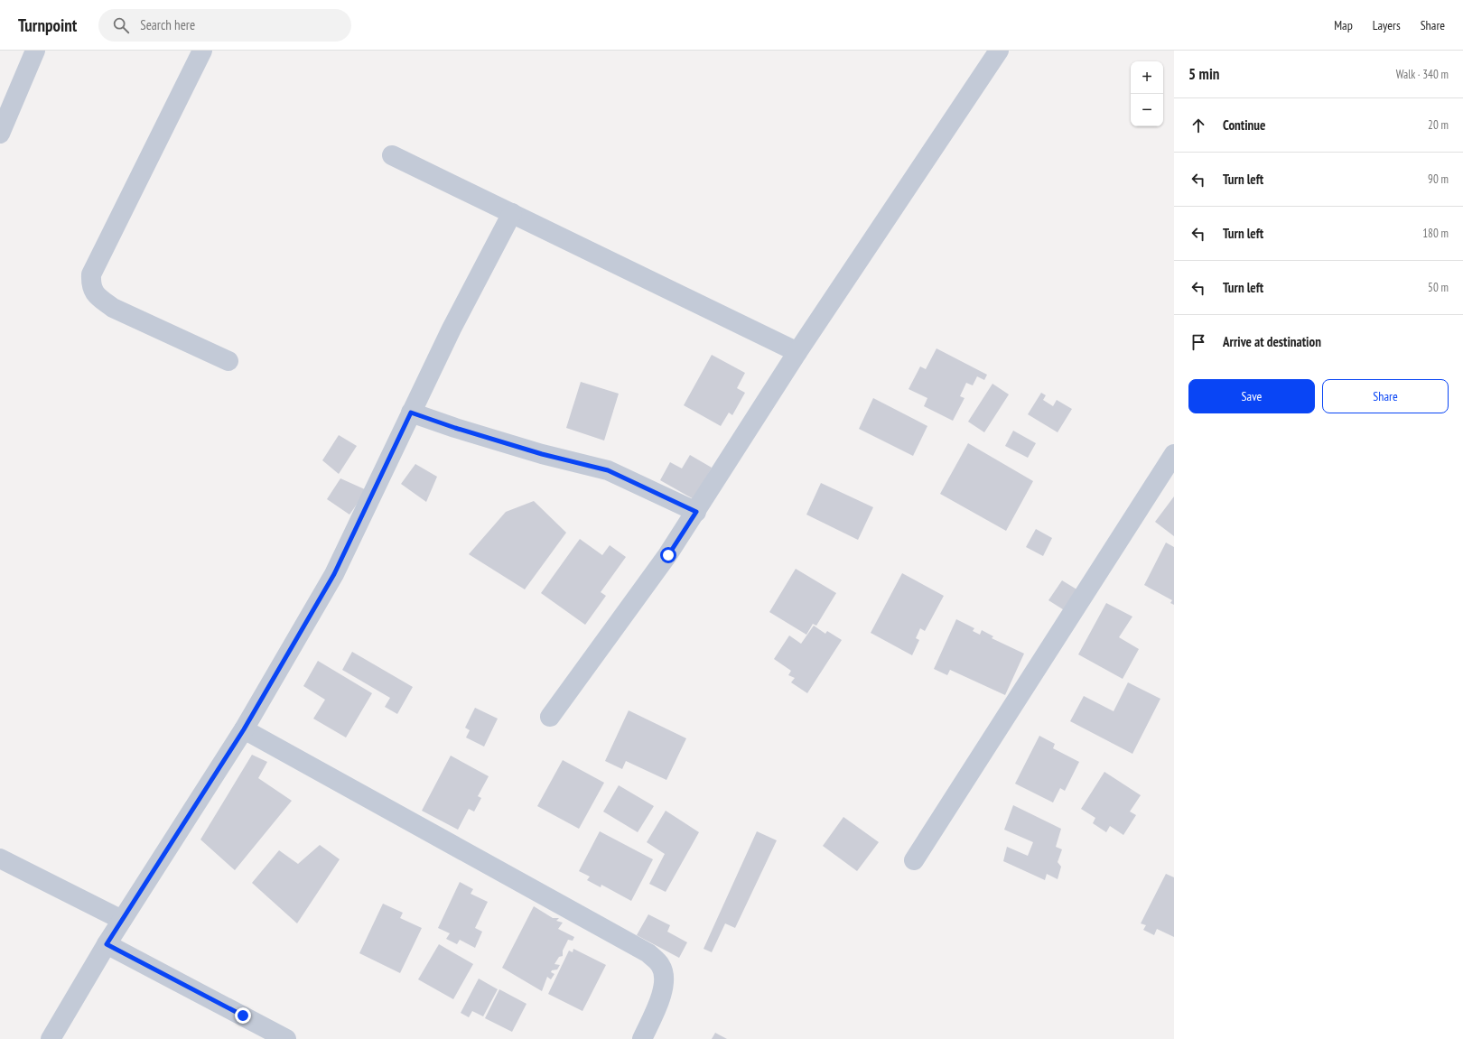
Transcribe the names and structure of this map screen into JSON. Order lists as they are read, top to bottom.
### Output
{
  "page": {
    "header": "Turnpoint",
    "search": "Search here",
    "nav": ["Map", "Layers", "Share"],
    "heading": ["5 min", "Walk · 340 m"],
    "map_buttons": ["+", "−"],
    "list": [
      ["Continue", "20 m"],
      ["Turn left", "90 m"],
      ["Turn left", "180 m"],
      ["Turn left", "50 m"],
      "Arrive at destination"
    ],
    "buttons": ["Save", "Share"]
  }
}
